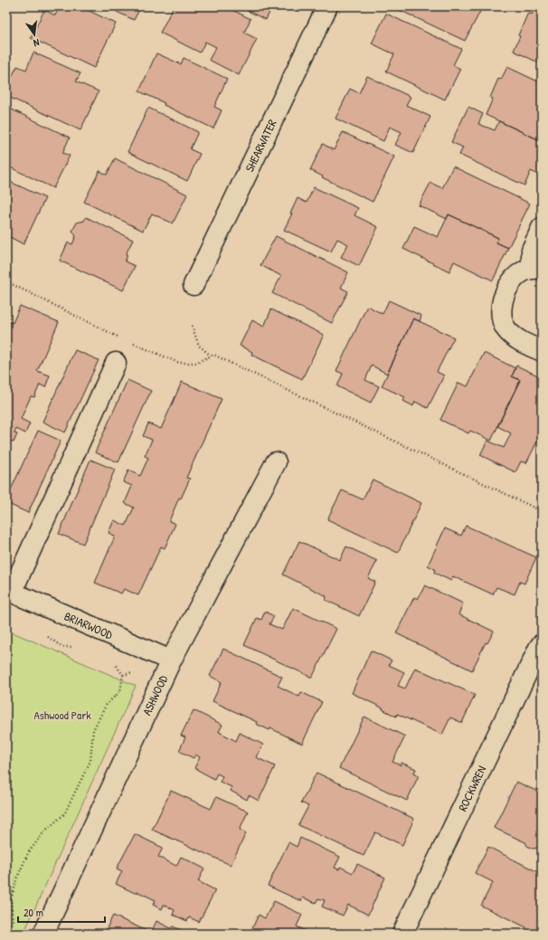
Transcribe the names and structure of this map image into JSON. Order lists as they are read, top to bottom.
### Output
{
  "streets": {
    "street": [
      "SHEARWATER",
      "BRIARWOOD",
      "ASHWOOD",
      "ROCKWREN"
    ]
  },
  "crossings": [
    ["BRIARWOOD", "ASHWOOD"]
  ],
  "parks": ["Ashwood Park"],
  "scale_bar": "20 m",
  "north": "bottom"
}
